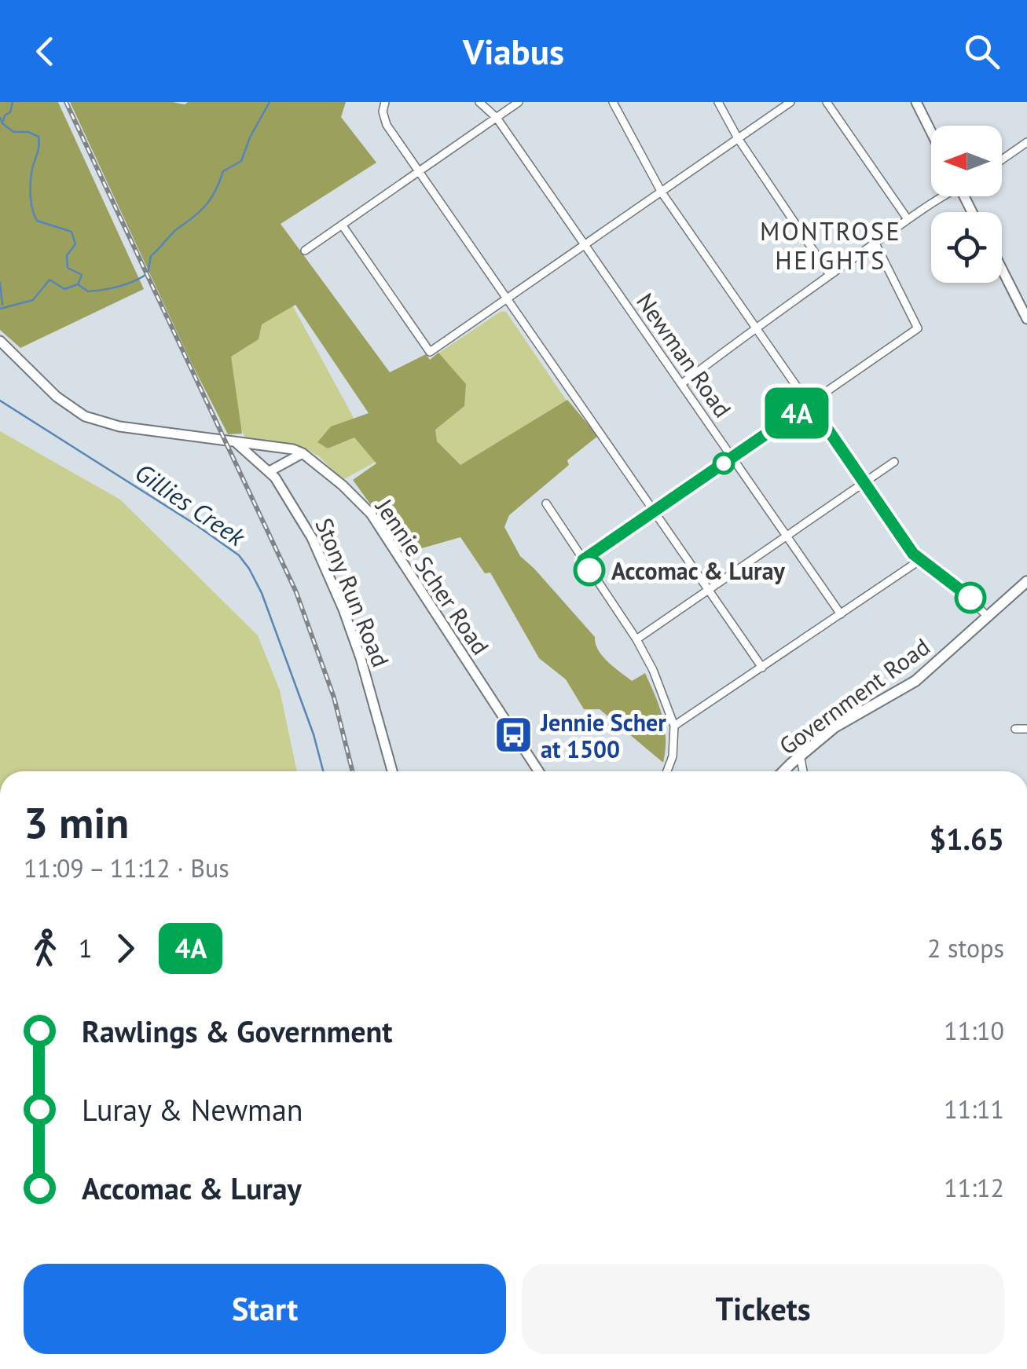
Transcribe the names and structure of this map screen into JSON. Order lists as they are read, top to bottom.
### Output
{
  "streets": {
    "main road": ["Government Road"],
    "street": ["Newman Road", "Jennie Scher Road", "Stony Run Road"]
  },
  "crossings": [
    ["Jennie Scher Road", "Stony Run Road"]
  ],
  "districts": ["MONTROSE HEIGHTS"],
  "water": ["Gillies Creek"],
  "places": {
    "other": ["Accomac & Luray"],
    "bus stop": ["Jennie Scher at 1500"]
  },
  "lines": ["bus line 4A"],
  "north": "left",
  "page": {
    "header": "Viabus",
    "on_map": "4A",
    "heading": ["3 min", "11:09 – 11:12 · Bus", "$1.65"],
    "legs": ["1", "4A", "2 stops"],
    "list": [
      {
        "name": "Rawlings & Government",
        "value": "11:10"
      },
      {
        "name": "Luray & Newman",
        "value": "11:11"
      },
      {
        "name": "Accomac & Luray",
        "value": "11:12"
      }
    ],
    "buttons": ["Start", "Tickets"]
  }
}
